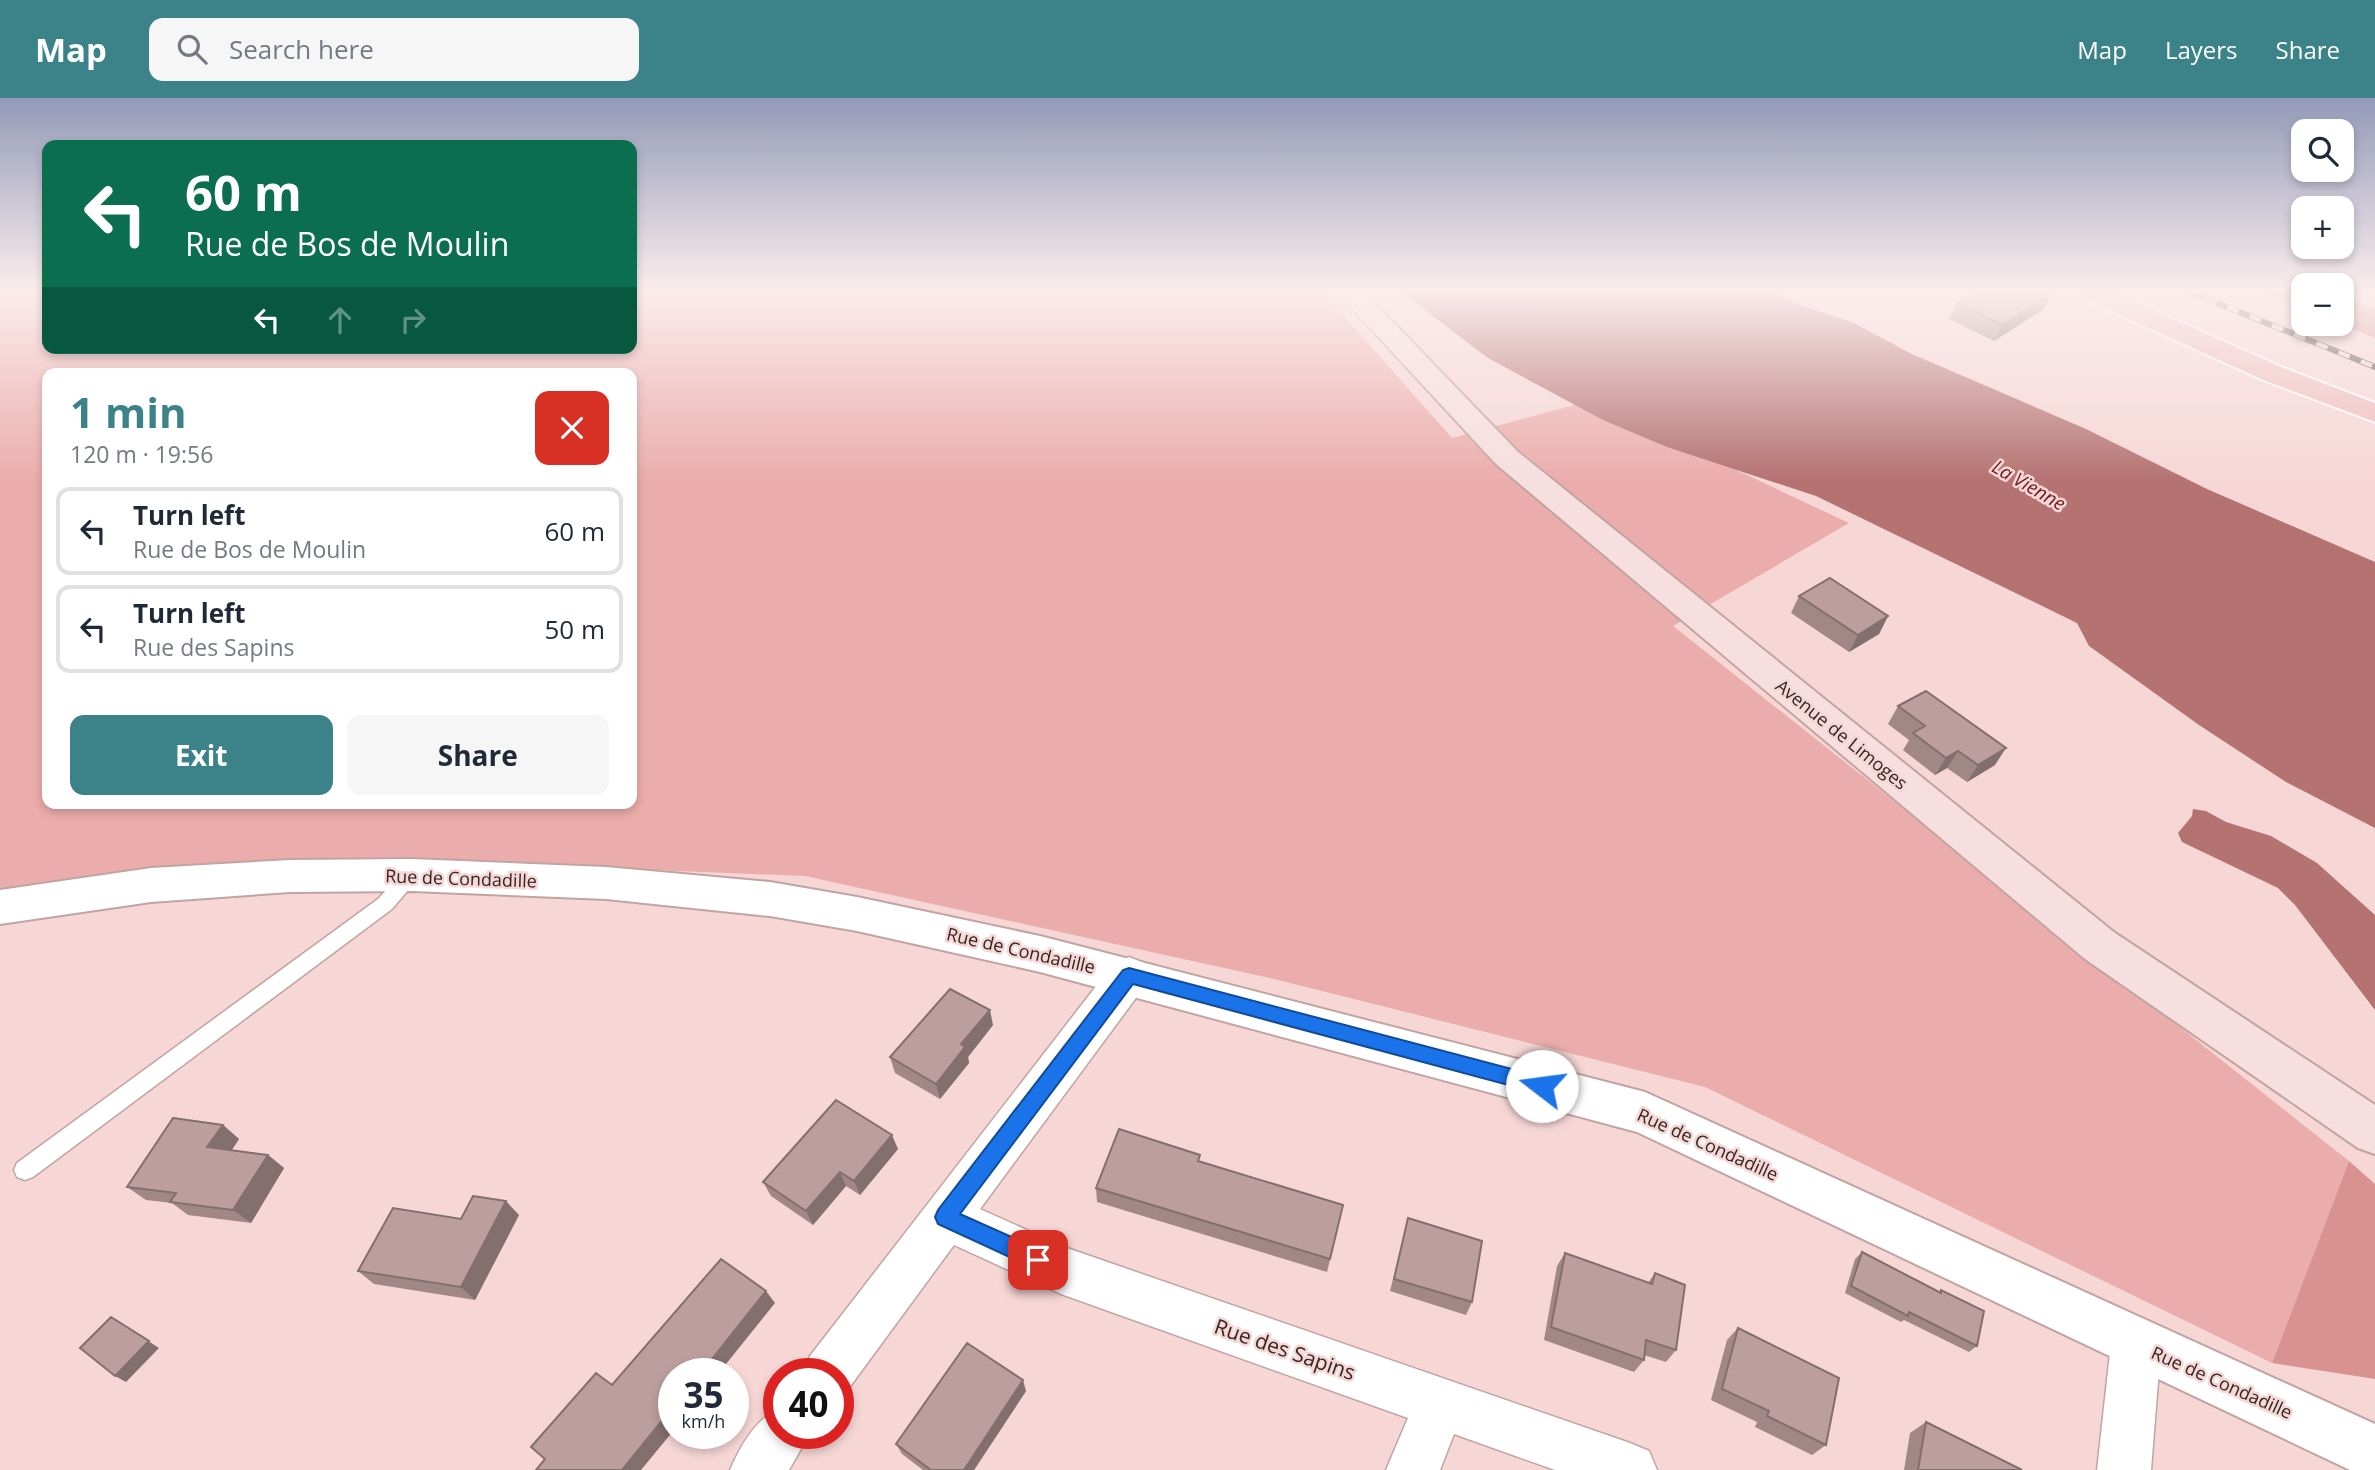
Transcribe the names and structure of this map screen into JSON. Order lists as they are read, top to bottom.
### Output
{
  "streets": {
    "main road": ["Avenue de Limoges"],
    "street": ["Rue de Condadille", "Rue des Sapins"]
  },
  "water": ["La Vienne"],
  "page": {
    "header": "Map",
    "search": "Search here",
    "nav": ["Map", "Layers", "Share"],
    "map_buttons": ["+", "−"],
    "turn": ["60 m", "Rue de Bos de Moulin"],
    "heading": ["1 min", "120 m · 19:56"],
    "list": [
      {
        "name": "Turn left",
        "note": "Rue de Bos de Moulin",
        "value": "60 m"
      },
      {
        "name": "Turn left",
        "note": "Rue des Sapins",
        "value": "50 m"
      }
    ],
    "buttons": ["Exit", "Share"],
    "speed": "35 km/h",
    "limit": "40"
  }
}
